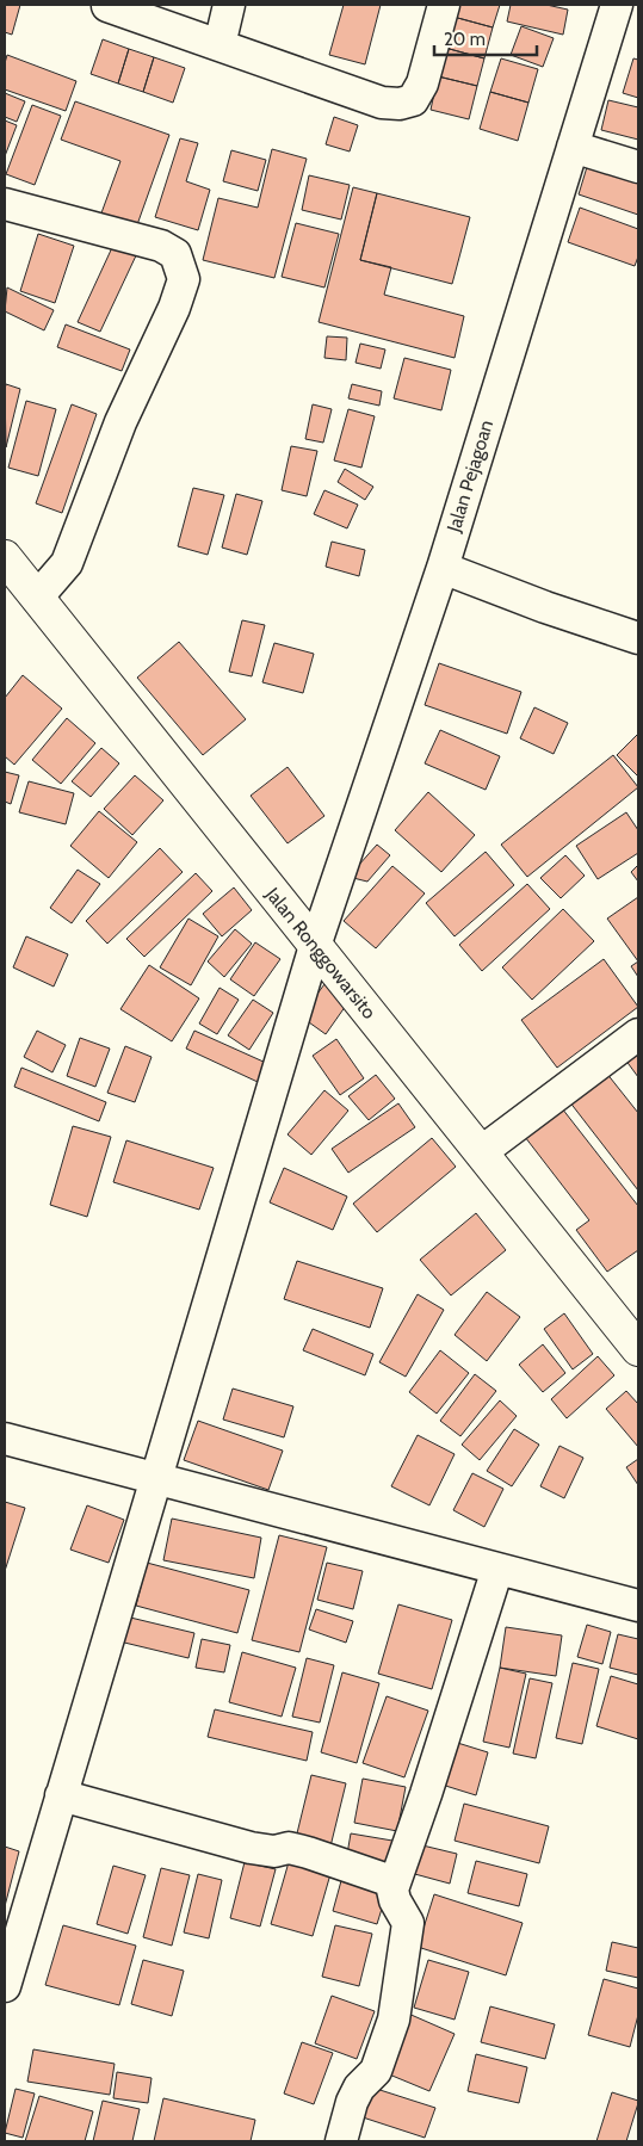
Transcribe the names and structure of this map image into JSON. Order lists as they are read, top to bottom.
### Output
{
  "streets": {
    "main road": ["Jalan Ronggowarsito"],
    "street": ["Jalan Pejagoan"]
  },
  "crossings": [
    ["Jalan Pejagoan", "Jalan Ronggowarsito"]
  ],
  "scale_bar": "20 m"
}
